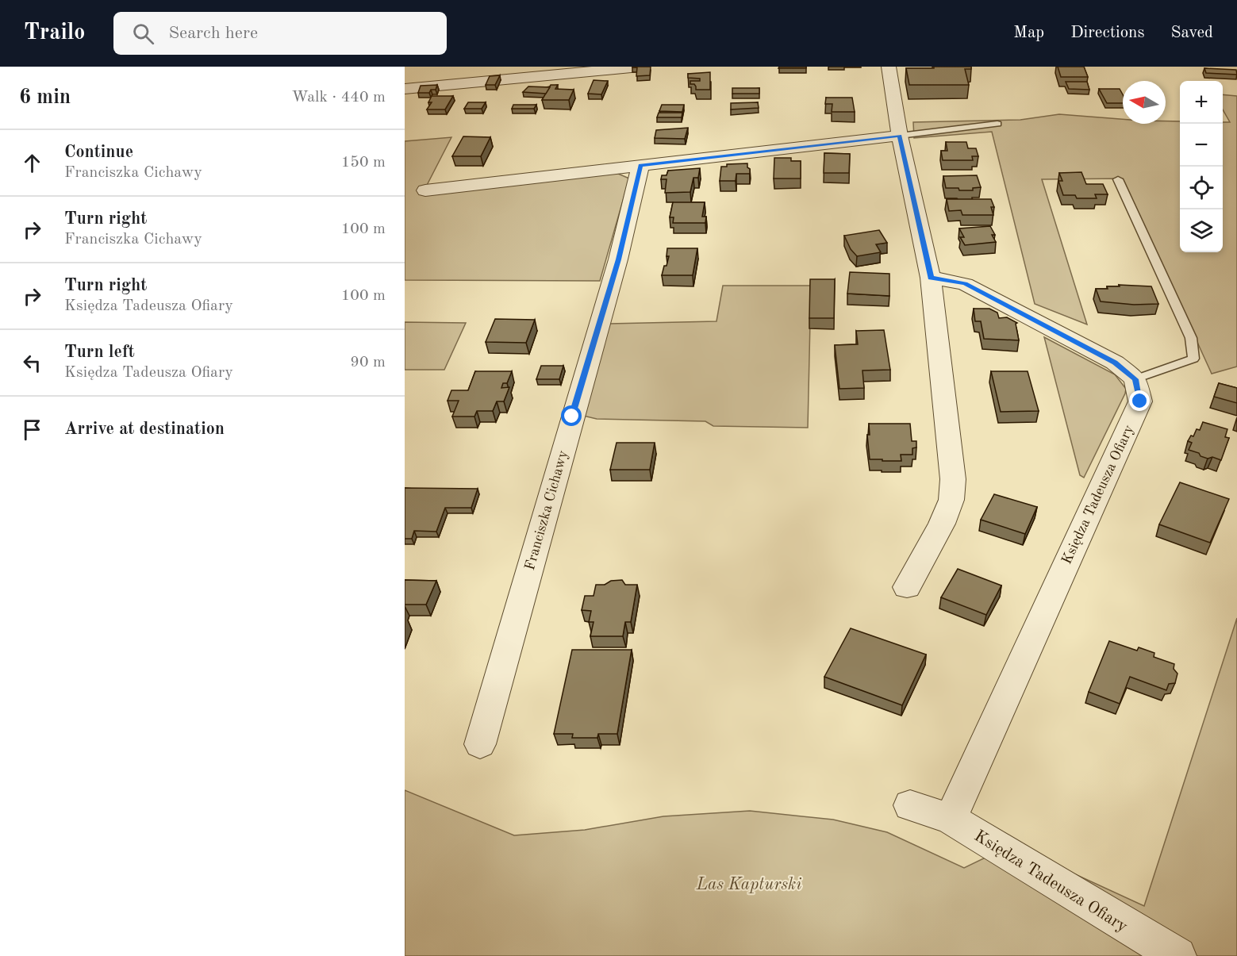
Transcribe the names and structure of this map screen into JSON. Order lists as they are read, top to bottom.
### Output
{
  "streets": {
    "street": ["Księdza Tadeusza Ofiary", "Franciszka Cichawy"]
  },
  "parks": ["Las Kapturski"],
  "north": "left",
  "page": {
    "header": "Trailo",
    "search": "Search here",
    "nav": ["Map", "Directions", "Saved"],
    "heading": ["6 min", "Walk · 440 m"],
    "map_buttons": ["+", "−"],
    "list": [
      ["Continue", "Franciszka Cichawy", "150 m"],
      ["Turn right", "Franciszka Cichawy", "100 m"],
      ["Turn right", "Księdza Tadeusza Ofiary", "100 m"],
      ["Turn left", "Księdza Tadeusza Ofiary", "90 m"],
      "Arrive at destination"
    ]
  }
}
